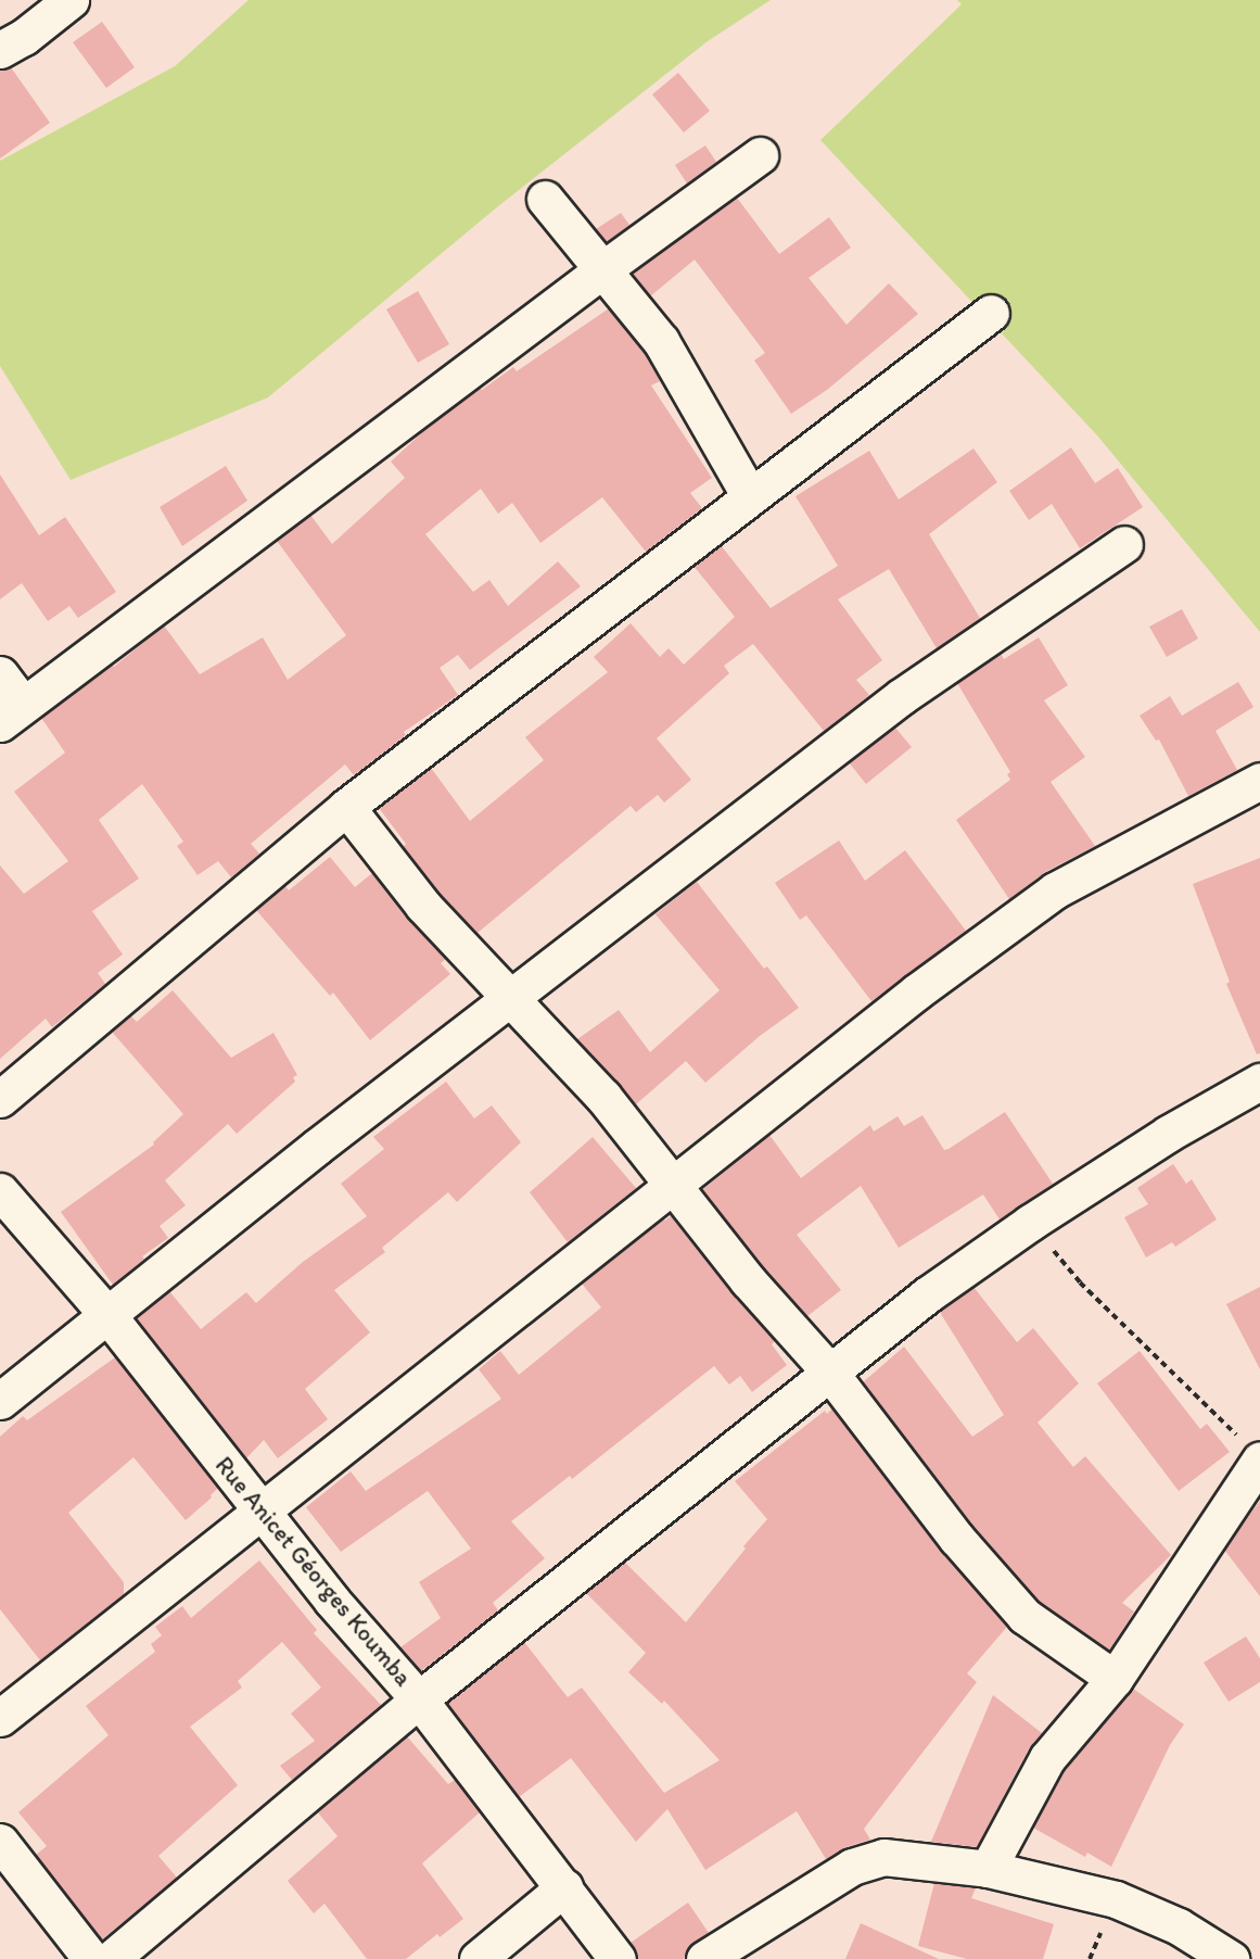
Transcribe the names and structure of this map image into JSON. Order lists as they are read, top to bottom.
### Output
{
  "streets": {
    "street": ["Rue Anicet Géorges Koumba"]
  }
}
